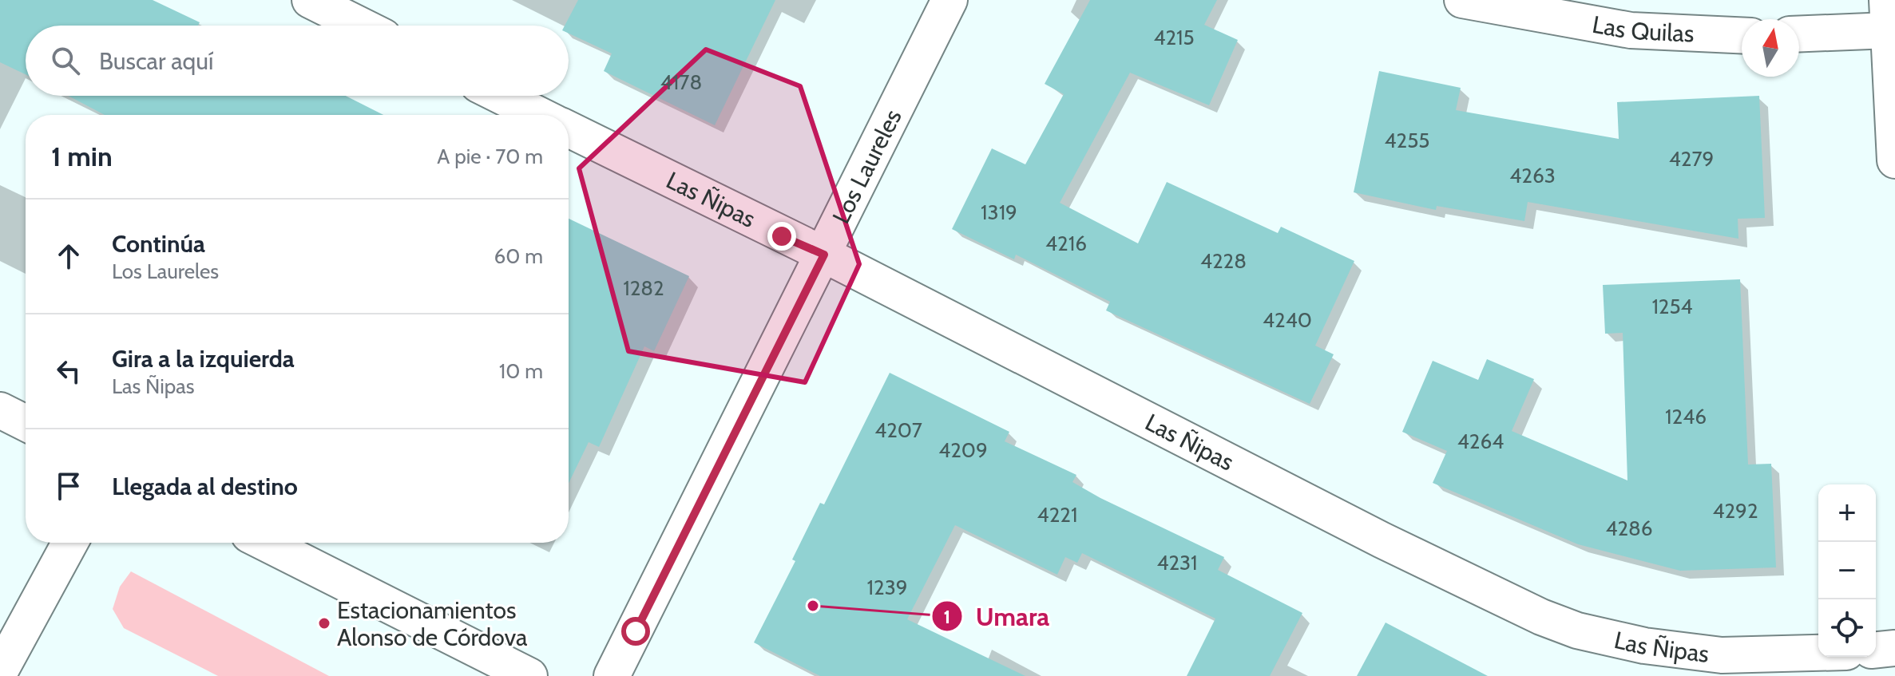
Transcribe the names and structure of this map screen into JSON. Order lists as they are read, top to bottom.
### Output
{
  "streets": {
    "street": ["Las Quilas", "Los Laureles", "Las Ñipas"]
  },
  "crossings": [
    ["Los Laureles", "Las Ñipas"]
  ],
  "places": ["Umara", "Estacionamientos Alonso de Córdova"],
  "house_numbers": [
    "4215",
    "4178",
    "4255",
    "4279",
    "4263",
    "1319",
    "4216",
    "4228",
    "1282",
    "1254",
    "4240",
    "1246",
    "4207",
    "4264",
    "4209",
    "4292",
    "4221",
    "4286",
    "4231",
    "1239"
  ],
  "north": "top",
  "page": {
    "search": "Buscar aquí",
    "heading": ["1 min", "A pie · 70 m"],
    "list": [
      ["Continúa", "Los Laureles", "60 m"],
      ["Gira a la izquierda", "Las Ñipas", "10 m"],
      "Llegada al destino"
    ],
    "map_buttons": ["+", "−"]
  }
}
